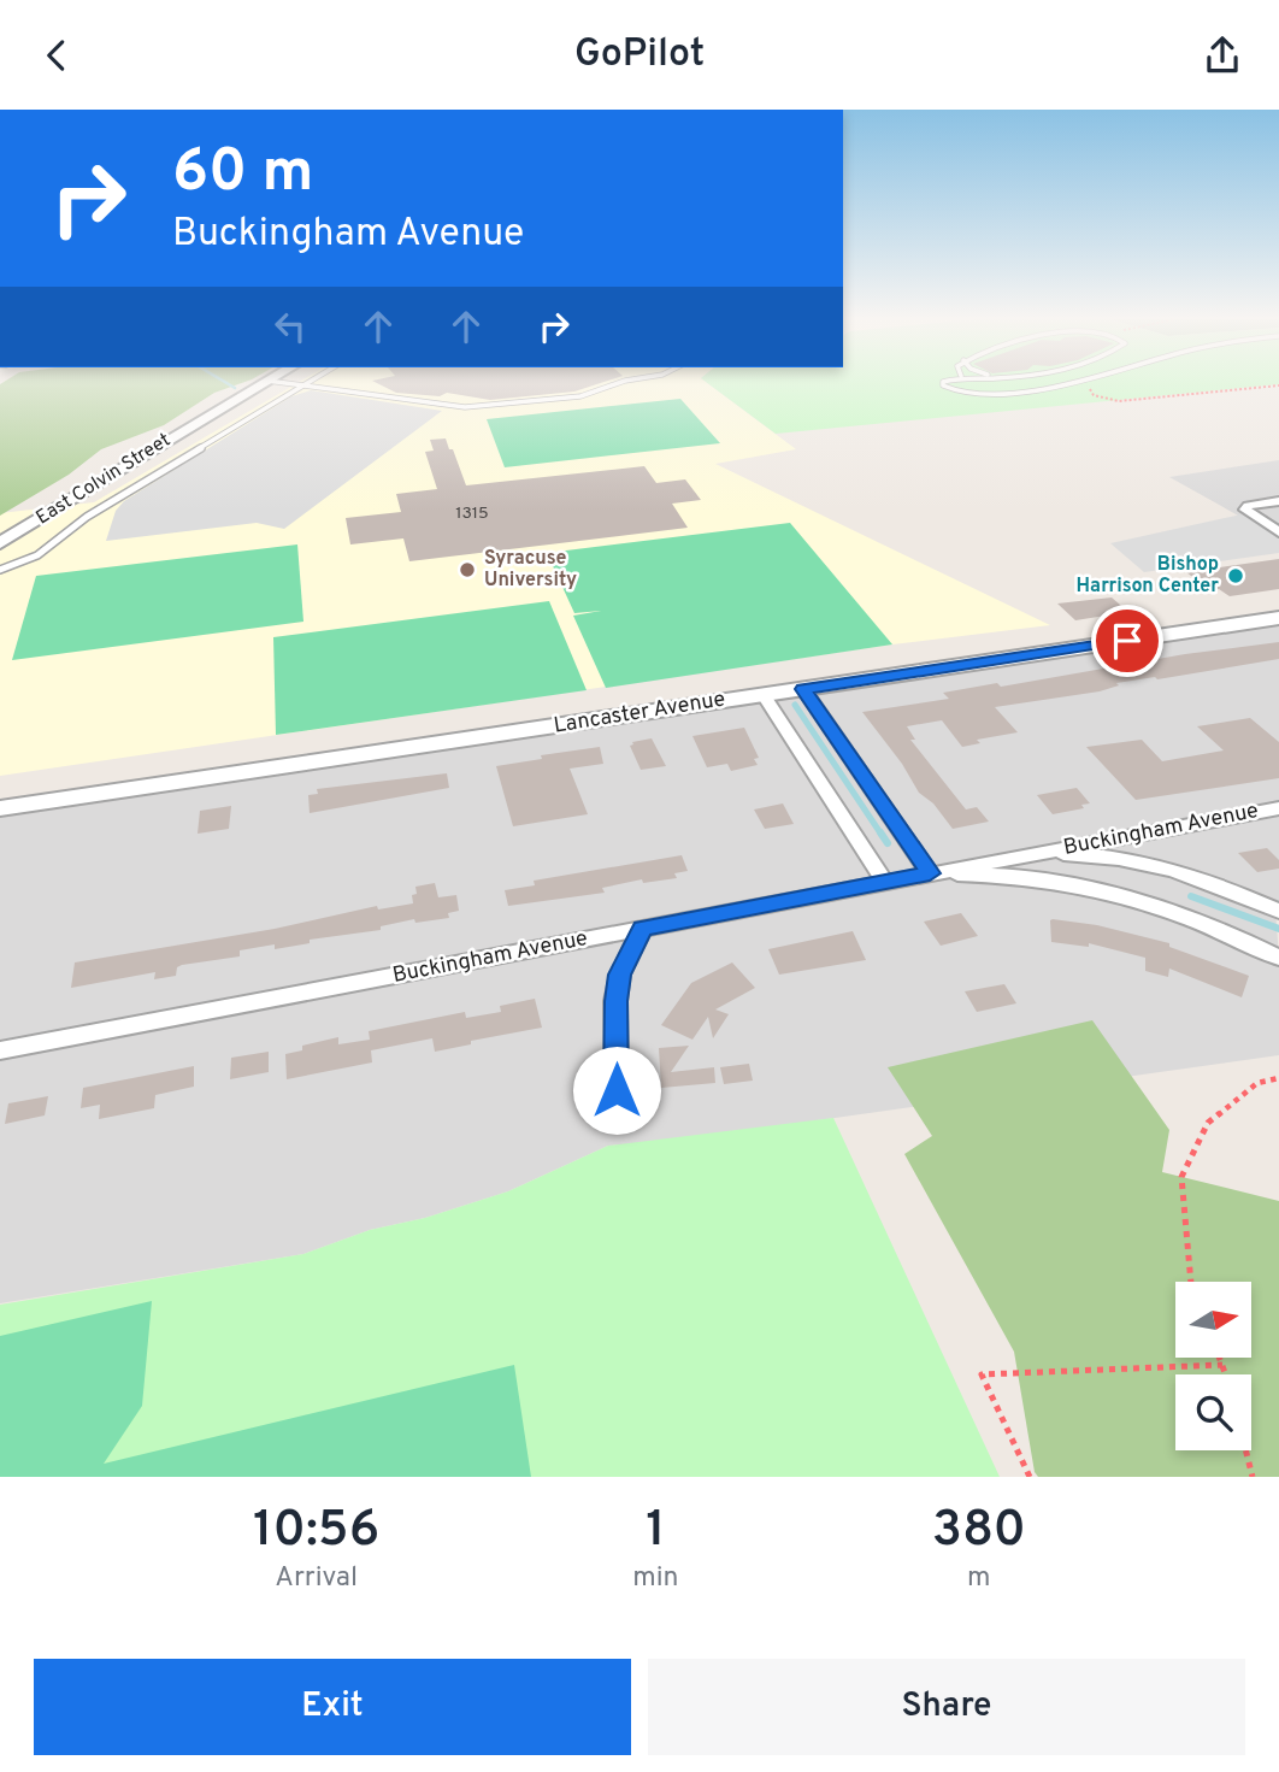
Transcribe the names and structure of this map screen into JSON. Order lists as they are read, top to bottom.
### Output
{
  "streets": {
    "street": ["East Colvin Street", "Lancaster Avenue", "Buckingham Avenue"]
  },
  "places": ["Syracuse University", "Bishop Harrison Center"],
  "house_numbers": ["1315"],
  "north": "right",
  "page": {
    "header": "GoPilot",
    "turn": ["60 m", "Buckingham Avenue"],
    "eta": [
      "10:56",
      "Arrival",
      "1",
      "min",
      "380",
      "m"
    ],
    "buttons": ["Exit", "Share"]
  }
}
